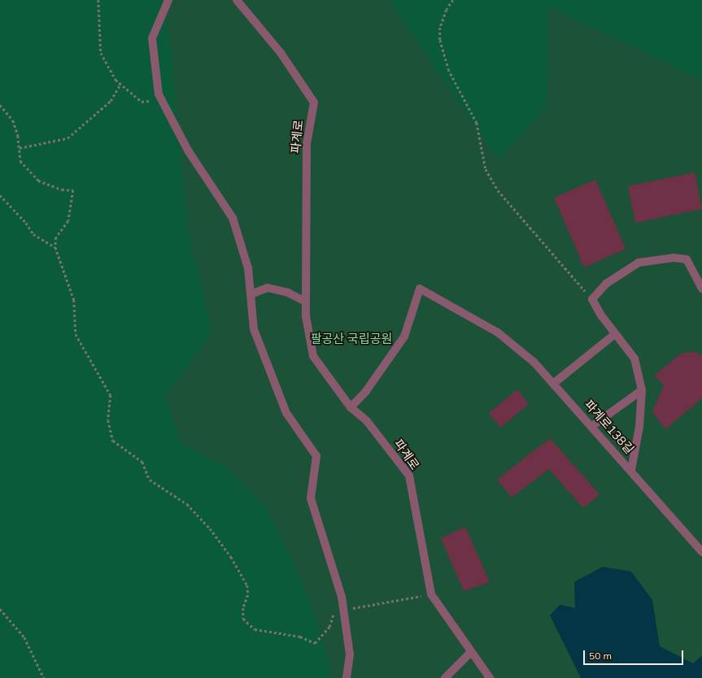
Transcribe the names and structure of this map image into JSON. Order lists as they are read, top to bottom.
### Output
{
  "streets": {
    "street": ["파계로", "파계로138길"]
  },
  "crossings": [
    ["파계로", "파계로138길"]
  ],
  "parks": ["팔공산 국립공원"],
  "scale_bar": "50 m"
}
